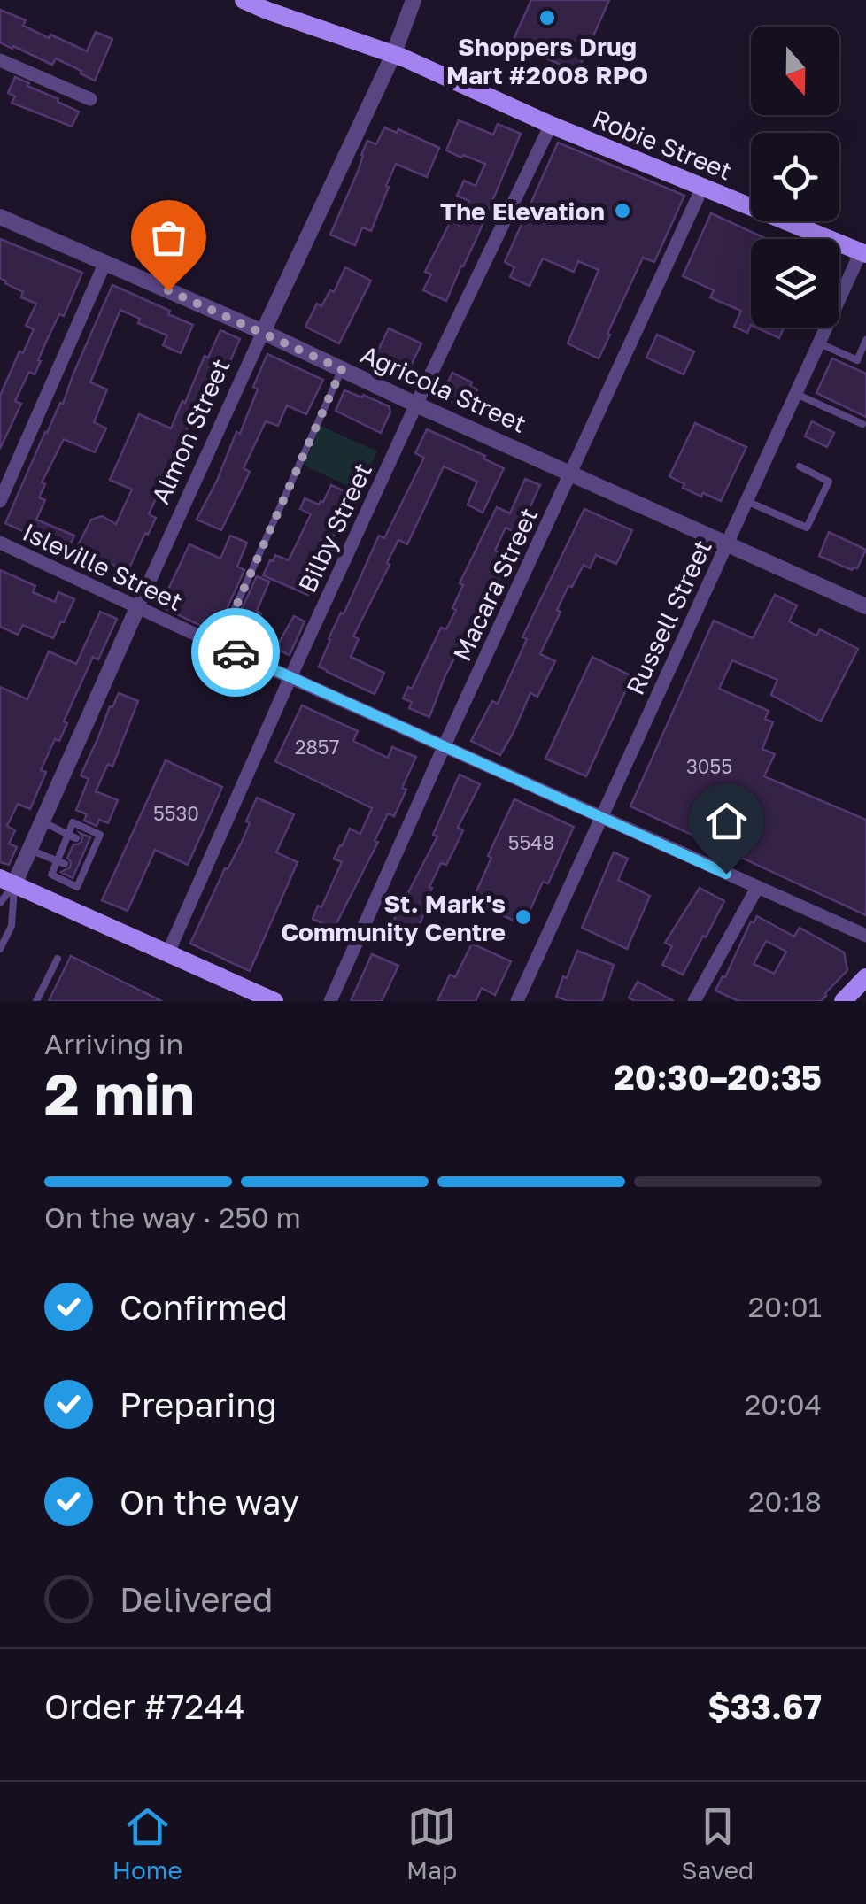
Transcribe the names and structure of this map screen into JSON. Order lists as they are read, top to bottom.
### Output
{
  "streets": {
    "main road": ["Robie Street"],
    "street": [
      "Agricola Street",
      "Almon Street",
      "Bilby Street",
      "Isleville Street",
      "Macara Street",
      "Russell Street"
    ]
  },
  "crossings": [
    ["Robie Street", "Almon Street"],
    ["Robie Street", "Bilby Street"],
    ["Robie Street", "Macara Street"],
    ["Robie Street", "Russell Street"],
    ["Agricola Street", "Almon Street"],
    ["Agricola Street", "Bilby Street"],
    ["Agricola Street", "Macara Street"],
    ["Agricola Street", "Russell Street"],
    ["Almon Street", "Isleville Street"],
    ["Bilby Street", "Isleville Street"],
    ["Isleville Street", "Macara Street"],
    ["Isleville Street", "Russell Street"]
  ],
  "places": ["Shoppers Drug Mart #2008 RPO", "The Elevation", "St. Mark's Community Centre"],
  "house_numbers": [
    "2857",
    "3055",
    "5530",
    "5548"
  ],
  "north": "bottom",
  "page": {
    "heading": ["2 min", "Arriving in", "20:30–20:35"],
    "panel": ["Order #7244", "$33.67"],
    "bar": "On the way · 250 m",
    "list": [
      ["Confirmed", "20:01"],
      ["Preparing", "20:04"],
      ["On the way", "20:18"],
      "Delivered"
    ],
    "tabs": ["Home", "Map", "Saved"]
  }
}
